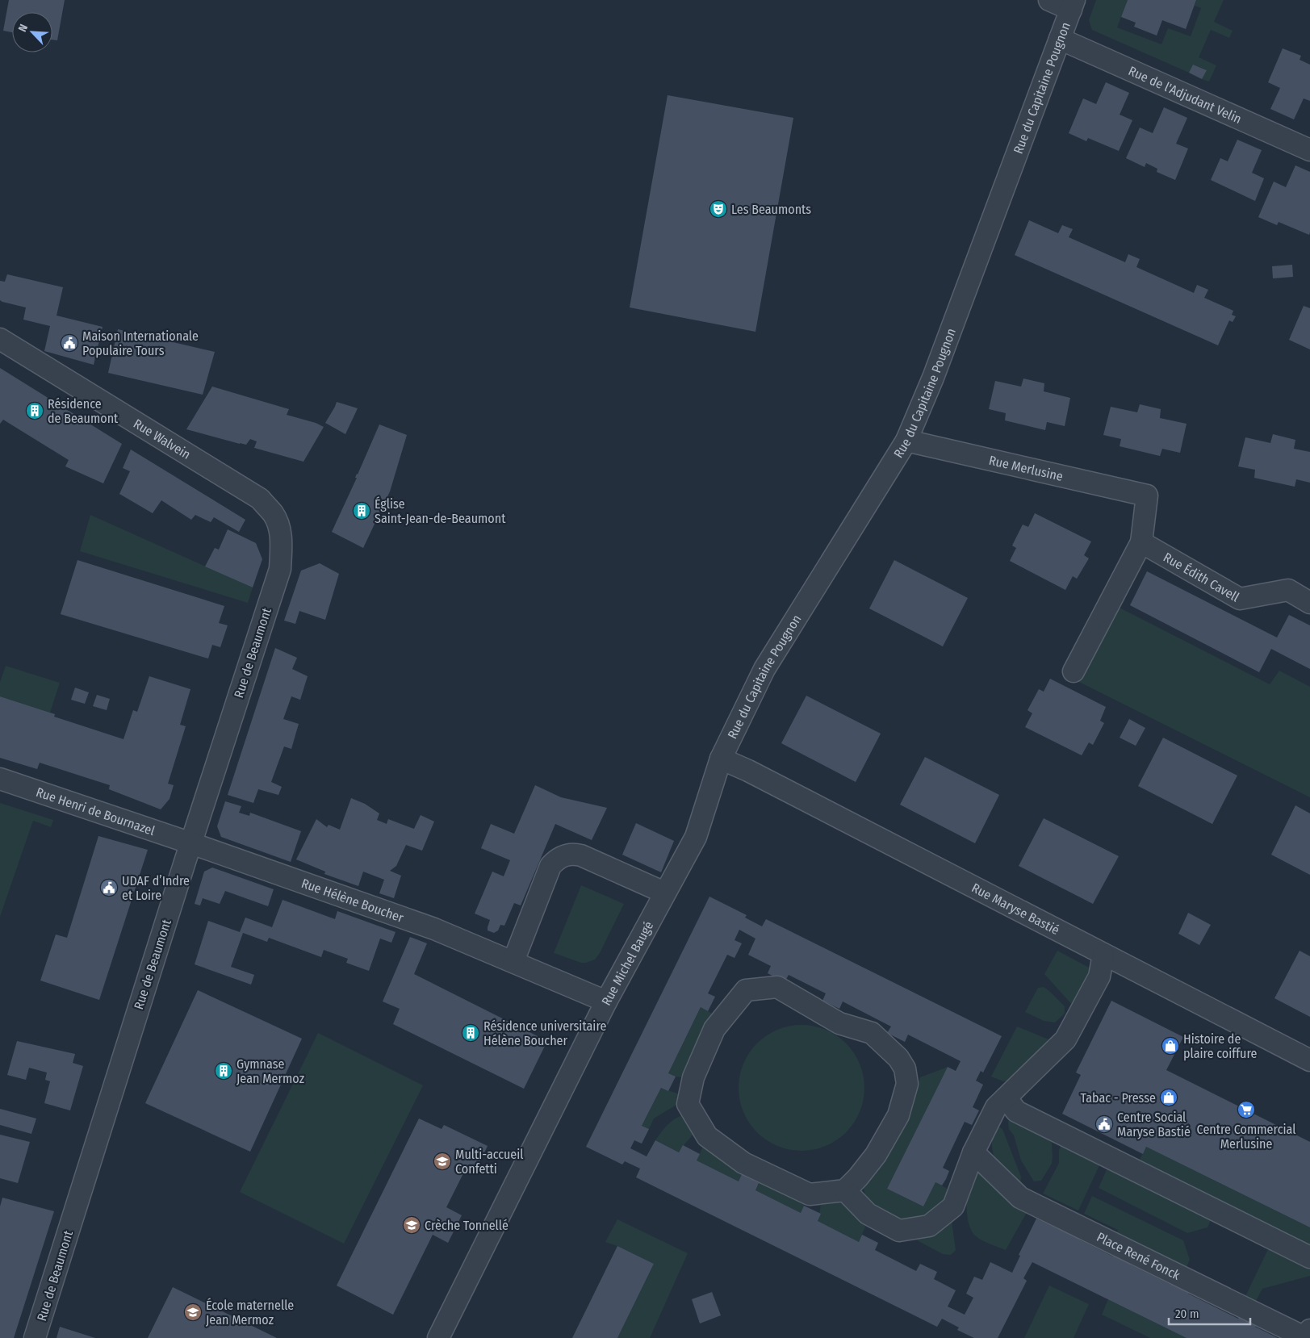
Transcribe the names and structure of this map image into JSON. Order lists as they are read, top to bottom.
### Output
{
  "streets": {
    "street": [
      "Rue du Capitaine Pougnon",
      "Rue de l'Adjudant Velin",
      "Rue Walvein",
      "Rue Merlusine",
      "Rue Édith Cavell",
      "Rue de Beaumont",
      "Rue Henri de Bournazel",
      "Rue Hélène Boucher",
      "Rue Maryse Bastié",
      "Rue Michel Baugé",
      "Place René Fonck"
    ]
  },
  "crossings": [
    ["Rue du Capitaine Pougnon", "Rue de l'Adjudant Velin"],
    ["Rue du Capitaine Pougnon", "Rue Merlusine"],
    ["Rue du Capitaine Pougnon", "Rue Maryse Bastié"],
    ["Rue du Capitaine Pougnon", "Rue Michel Baugé"],
    ["Rue Walvein", "Rue de Beaumont"],
    ["Rue Merlusine", "Rue Édith Cavell"],
    ["Rue de Beaumont", "Rue Henri de Bournazel"],
    ["Rue de Beaumont", "Rue Hélène Boucher"],
    ["Rue Henri de Bournazel", "Rue Hélène Boucher"],
    ["Rue Hélène Boucher", "Rue Michel Baugé"],
    ["Rue Maryse Bastié", "Rue Michel Baugé"]
  ],
  "places": {
    "theatre": ["Les Beaumonts"],
    "public building": ["Maison Internationale Populaire Tours", "UDAF d’Indre et Loire", "Centre Social Maryse Bastié"],
    "building": [
      "Résidence de Beaumont",
      "Église Saint-Jean-de-Beaumont",
      "Résidence universitaire Hélène Boucher",
      "Gymnase Jean Mermoz"
    ],
    "shop": ["Histoire de plaire coiffure", "Tabac - Presse"],
    "supermarket": ["Centre Commercial Merlusine"],
    "school or university": ["Multi-accueil Confetti", "Crèche Tonnellé", "École maternelle Jean Mermoz"]
  },
  "scale_bar": "20 m",
  "north": "top left"
}
